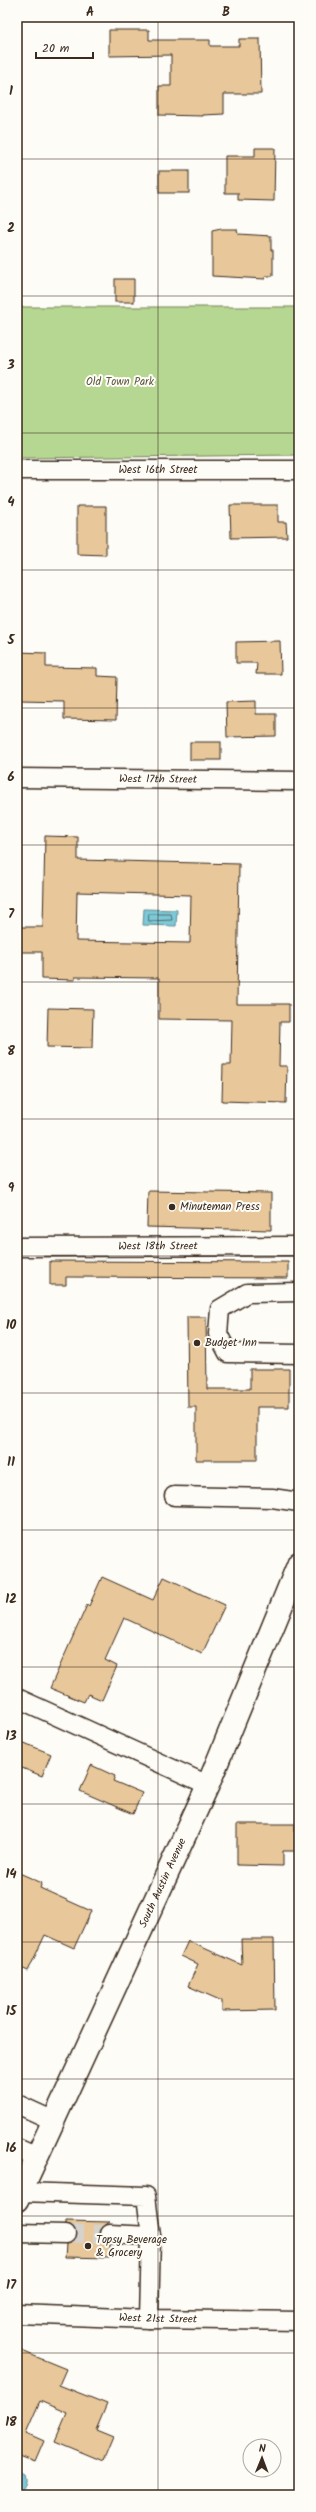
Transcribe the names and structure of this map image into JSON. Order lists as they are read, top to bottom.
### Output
{
  "streets": {
    "main road": ["South Austin Avenue"],
    "street": [
      "West 16th Street",
      "West 17th Street",
      "West 18th Street",
      "West 21st Street"
    ]
  },
  "parks": ["Old Town Park"],
  "places": ["Minuteman Press", "Budget Inn", "Topsy Beverage & Grocery"],
  "scale_bar": "20 m",
  "north": "top",
  "grid": {
    "columns": ["A", "B"],
    "rows": [
      "1",
      "2",
      "3",
      "4",
      "5",
      "6",
      "7",
      "8",
      "9",
      "10",
      "11",
      "12",
      "13",
      "14",
      "15",
      "16",
      "17",
      "18"
    ]
  }
}
